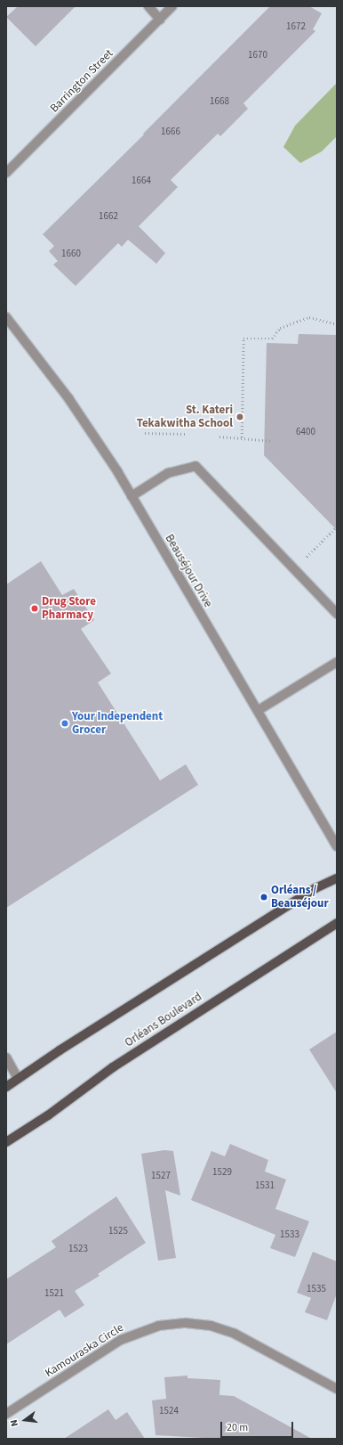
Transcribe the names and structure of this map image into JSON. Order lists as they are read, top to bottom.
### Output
{
  "streets": {
    "main road": ["Orléans Boulevard"],
    "street": ["Barrington Street", "Beauséjour Drive", "Kamouraska Circle"]
  },
  "places": [
    "St. Kateri Tekakwitha School",
    "Drug Store Pharmacy",
    "Your Independent Grocer",
    "Orléans / Beauséjour"
  ],
  "house_numbers": [
    "1672",
    "1670",
    "1668",
    "1666",
    "1664",
    "1662",
    "1660",
    "6400",
    "1529",
    "1527",
    "1531",
    "1525",
    "1533",
    "1523",
    "1535",
    "1521",
    "1524"
  ],
  "scale_bar": "20 m",
  "north": "left"
}
